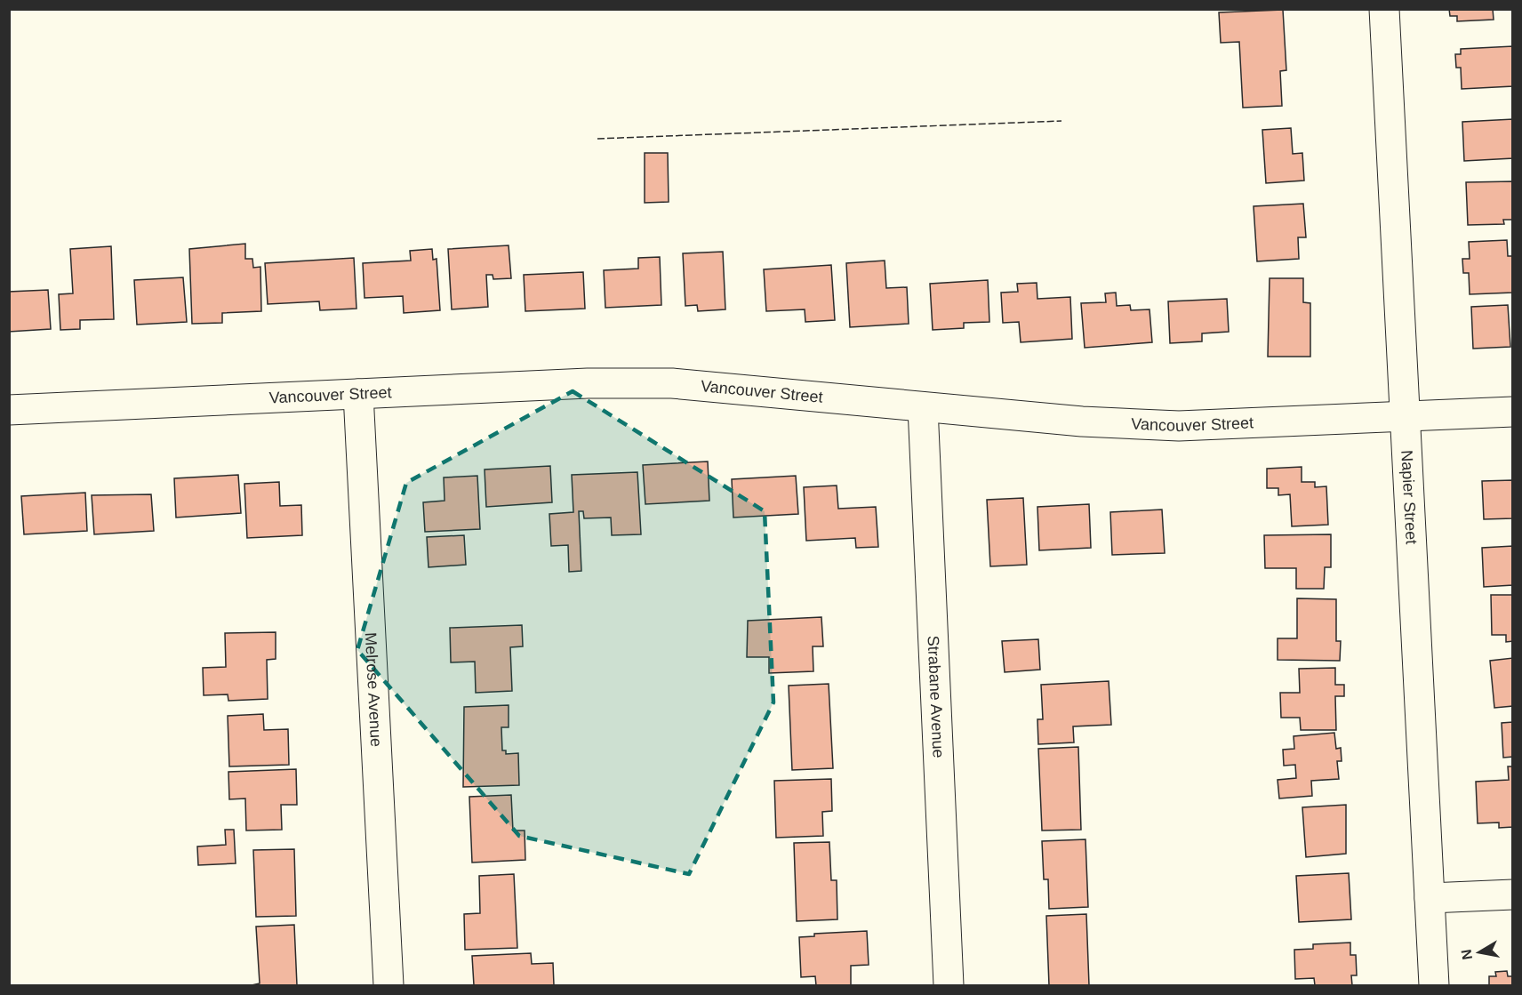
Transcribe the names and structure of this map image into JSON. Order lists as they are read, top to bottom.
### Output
{
  "streets": {
    "street": [
      "Vancouver Street",
      "Napier Street",
      "Melrose Avenue",
      "Strabane Avenue"
    ]
  },
  "crossings": [
    ["Vancouver Street", "Napier Street"],
    ["Vancouver Street", "Melrose Avenue"],
    ["Vancouver Street", "Strabane Avenue"]
  ],
  "north": "left"
}
